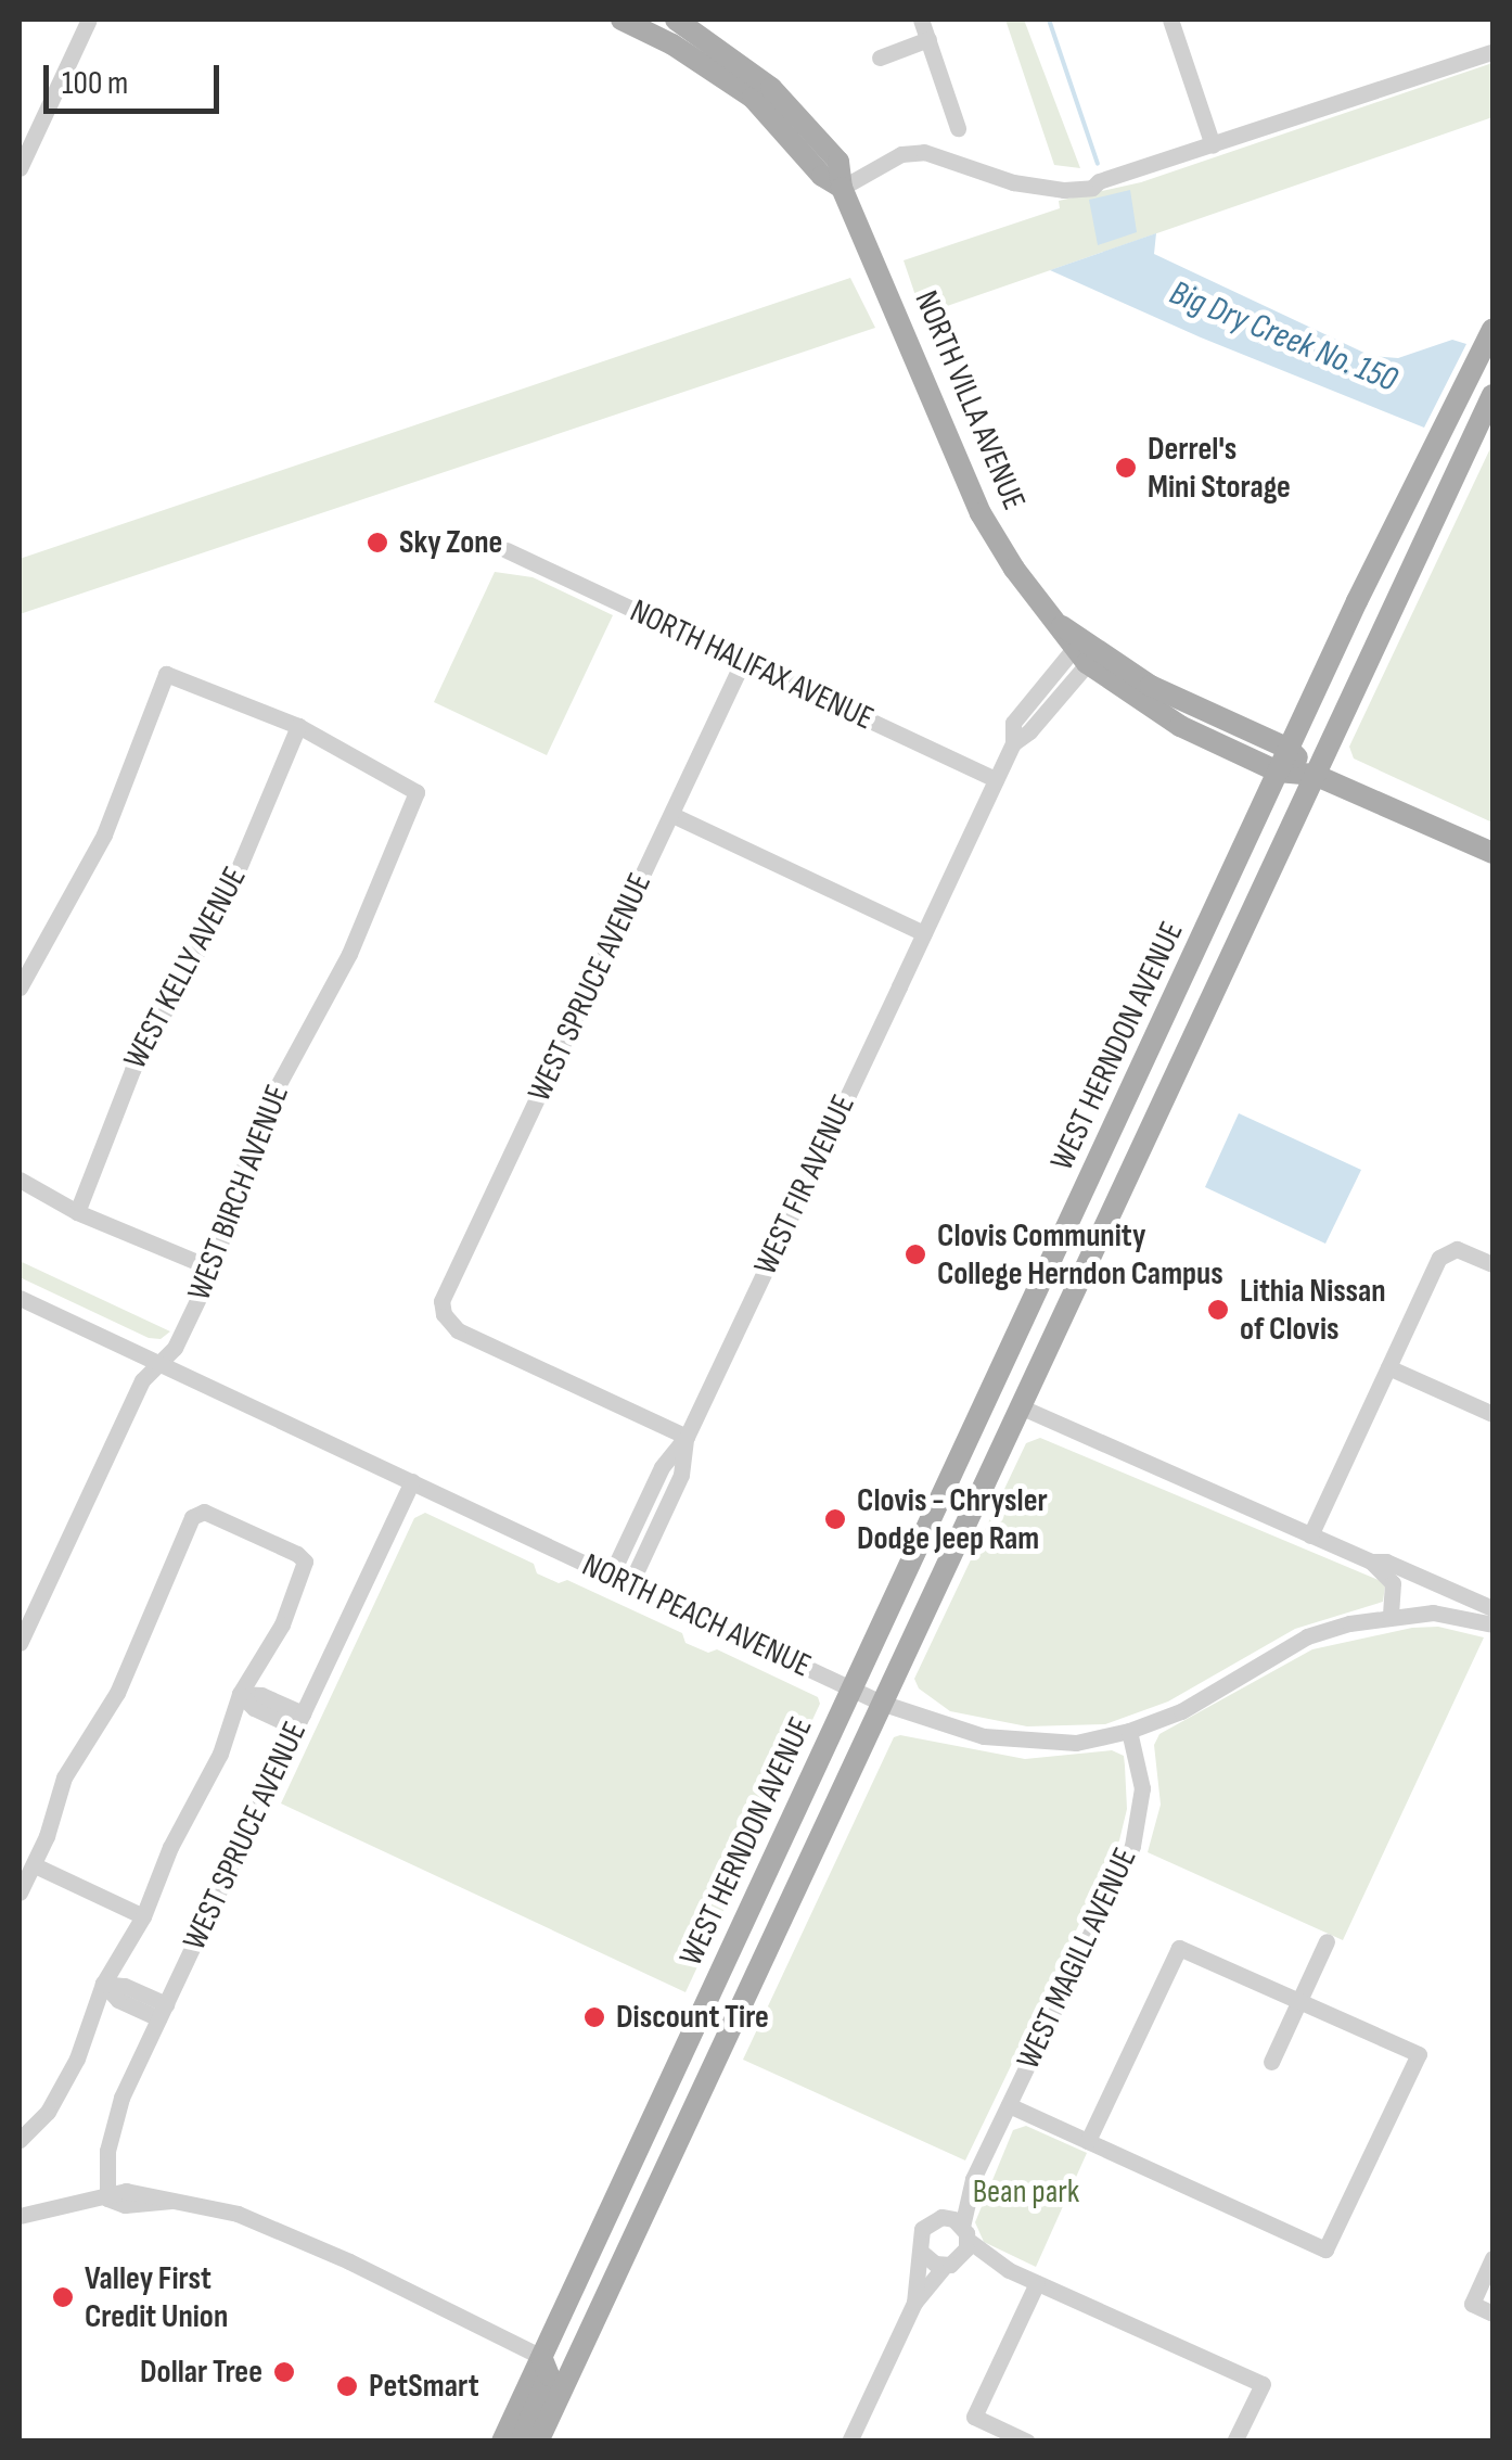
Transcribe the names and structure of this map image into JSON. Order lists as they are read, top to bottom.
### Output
{
  "streets": {
    "main road": ["NORTH VILLA AVENUE", "WEST HERNDON AVENUE"],
    "street": [
      "NORTH HALIFAX AVENUE",
      "WEST KELLY AVENUE",
      "WEST SPRUCE AVENUE",
      "WEST FIR AVENUE",
      "WEST BIRCH AVENUE",
      "NORTH PEACH AVENUE",
      "WEST MAGILL AVENUE"
    ]
  },
  "crossings": [
    ["NORTH VILLA AVENUE", "WEST HERNDON AVENUE"],
    ["NORTH VILLA AVENUE", "WEST FIR AVENUE"],
    ["NORTH HALIFAX AVENUE", "WEST SPRUCE AVENUE"],
    ["NORTH HALIFAX AVENUE", "WEST FIR AVENUE"],
    ["WEST KELLY AVENUE", "WEST BIRCH AVENUE"],
    ["WEST SPRUCE AVENUE", "WEST FIR AVENUE"],
    ["WEST SPRUCE AVENUE", "NORTH PEACH AVENUE"],
    ["WEST HERNDON AVENUE", "NORTH PEACH AVENUE"],
    ["WEST FIR AVENUE", "NORTH PEACH AVENUE"],
    ["WEST BIRCH AVENUE", "NORTH PEACH AVENUE"],
    ["NORTH PEACH AVENUE", "WEST MAGILL AVENUE"]
  ],
  "water": ["Big Dry Creek No. 150"],
  "parks": ["Bean park"],
  "places": [
    "Derrel's Mini Storage",
    "Sky Zone",
    "Clovis Community College Herndon Campus",
    "Lithia Nissan of Clovis",
    "Clovis - Chrysler Dodge Jeep Ram",
    "Discount Tire",
    "Valley First Credit Union",
    "Dollar Tree",
    "PetSmart"
  ],
  "scale_bar": "100 m"
}
